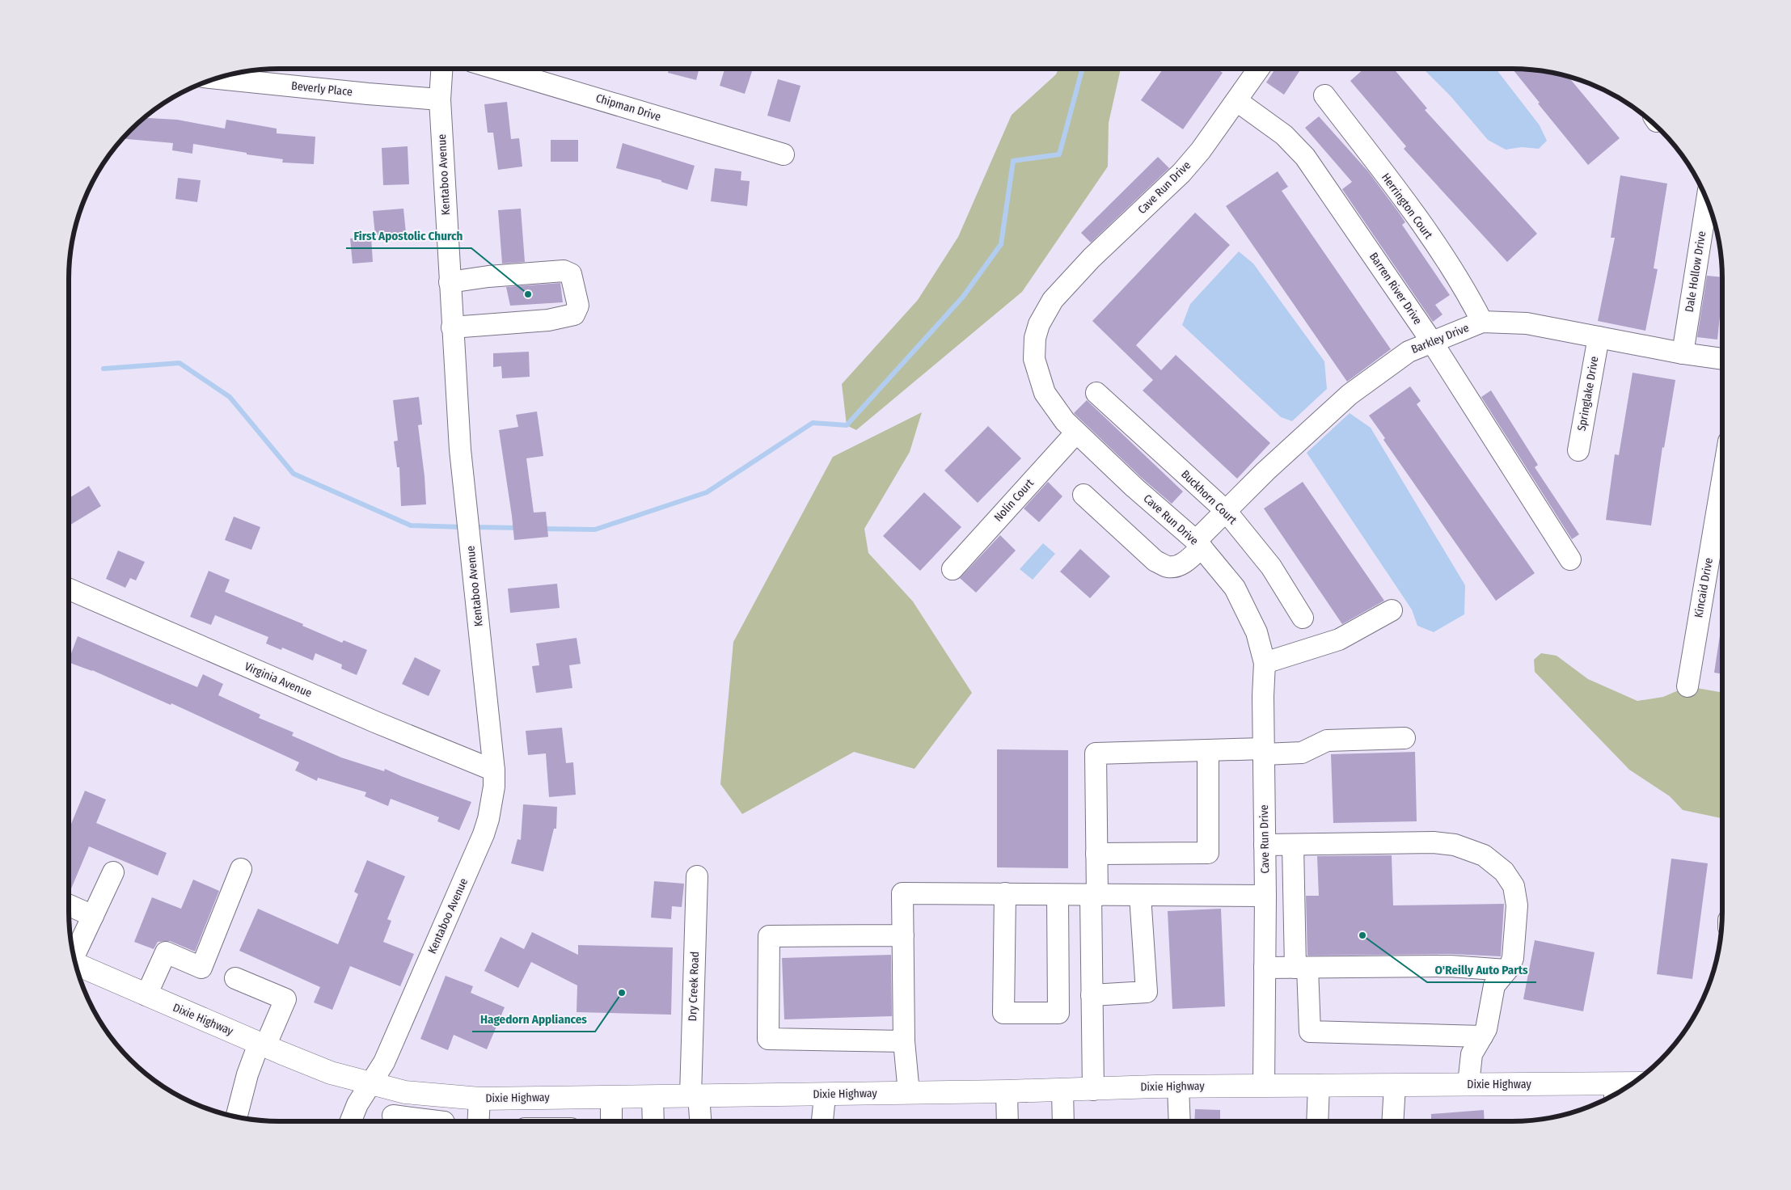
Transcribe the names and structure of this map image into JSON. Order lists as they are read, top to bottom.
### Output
{
  "streets": {
    "main road": ["Dixie Highway"],
    "street": [
      "Beverly Place",
      "Chipman Drive",
      "Kentaboo Avenue",
      "Cave Run Drive",
      "Herrington Court",
      "Dale Hollow Drive",
      "Barren River Drive",
      "Barkley Drive",
      "Springlake Drive",
      "Buckhorn Court",
      "Nolin Court",
      "Kincaid Drive",
      "Virginia Avenue",
      "Dry Creek Road"
    ]
  },
  "crossings": [
    ["Beverly Place", "Kentaboo Avenue"],
    ["Kentaboo Avenue", "Virginia Avenue"],
    ["Kentaboo Avenue", "Dixie Highway"],
    ["Cave Run Drive", "Barren River Drive"],
    ["Cave Run Drive", "Barkley Drive"],
    ["Cave Run Drive", "Nolin Court"],
    ["Cave Run Drive", "Dixie Highway"],
    ["Herrington Court", "Barkley Drive"],
    ["Dale Hollow Drive", "Barkley Drive"],
    ["Barren River Drive", "Barkley Drive"],
    ["Barkley Drive", "Springlake Drive"],
    ["Barkley Drive", "Buckhorn Court"],
    ["Dry Creek Road", "Dixie Highway"]
  ],
  "places": ["First Apostolic Church", "O'Reilly Auto Parts", "Hagedorn Appliances"]
}
